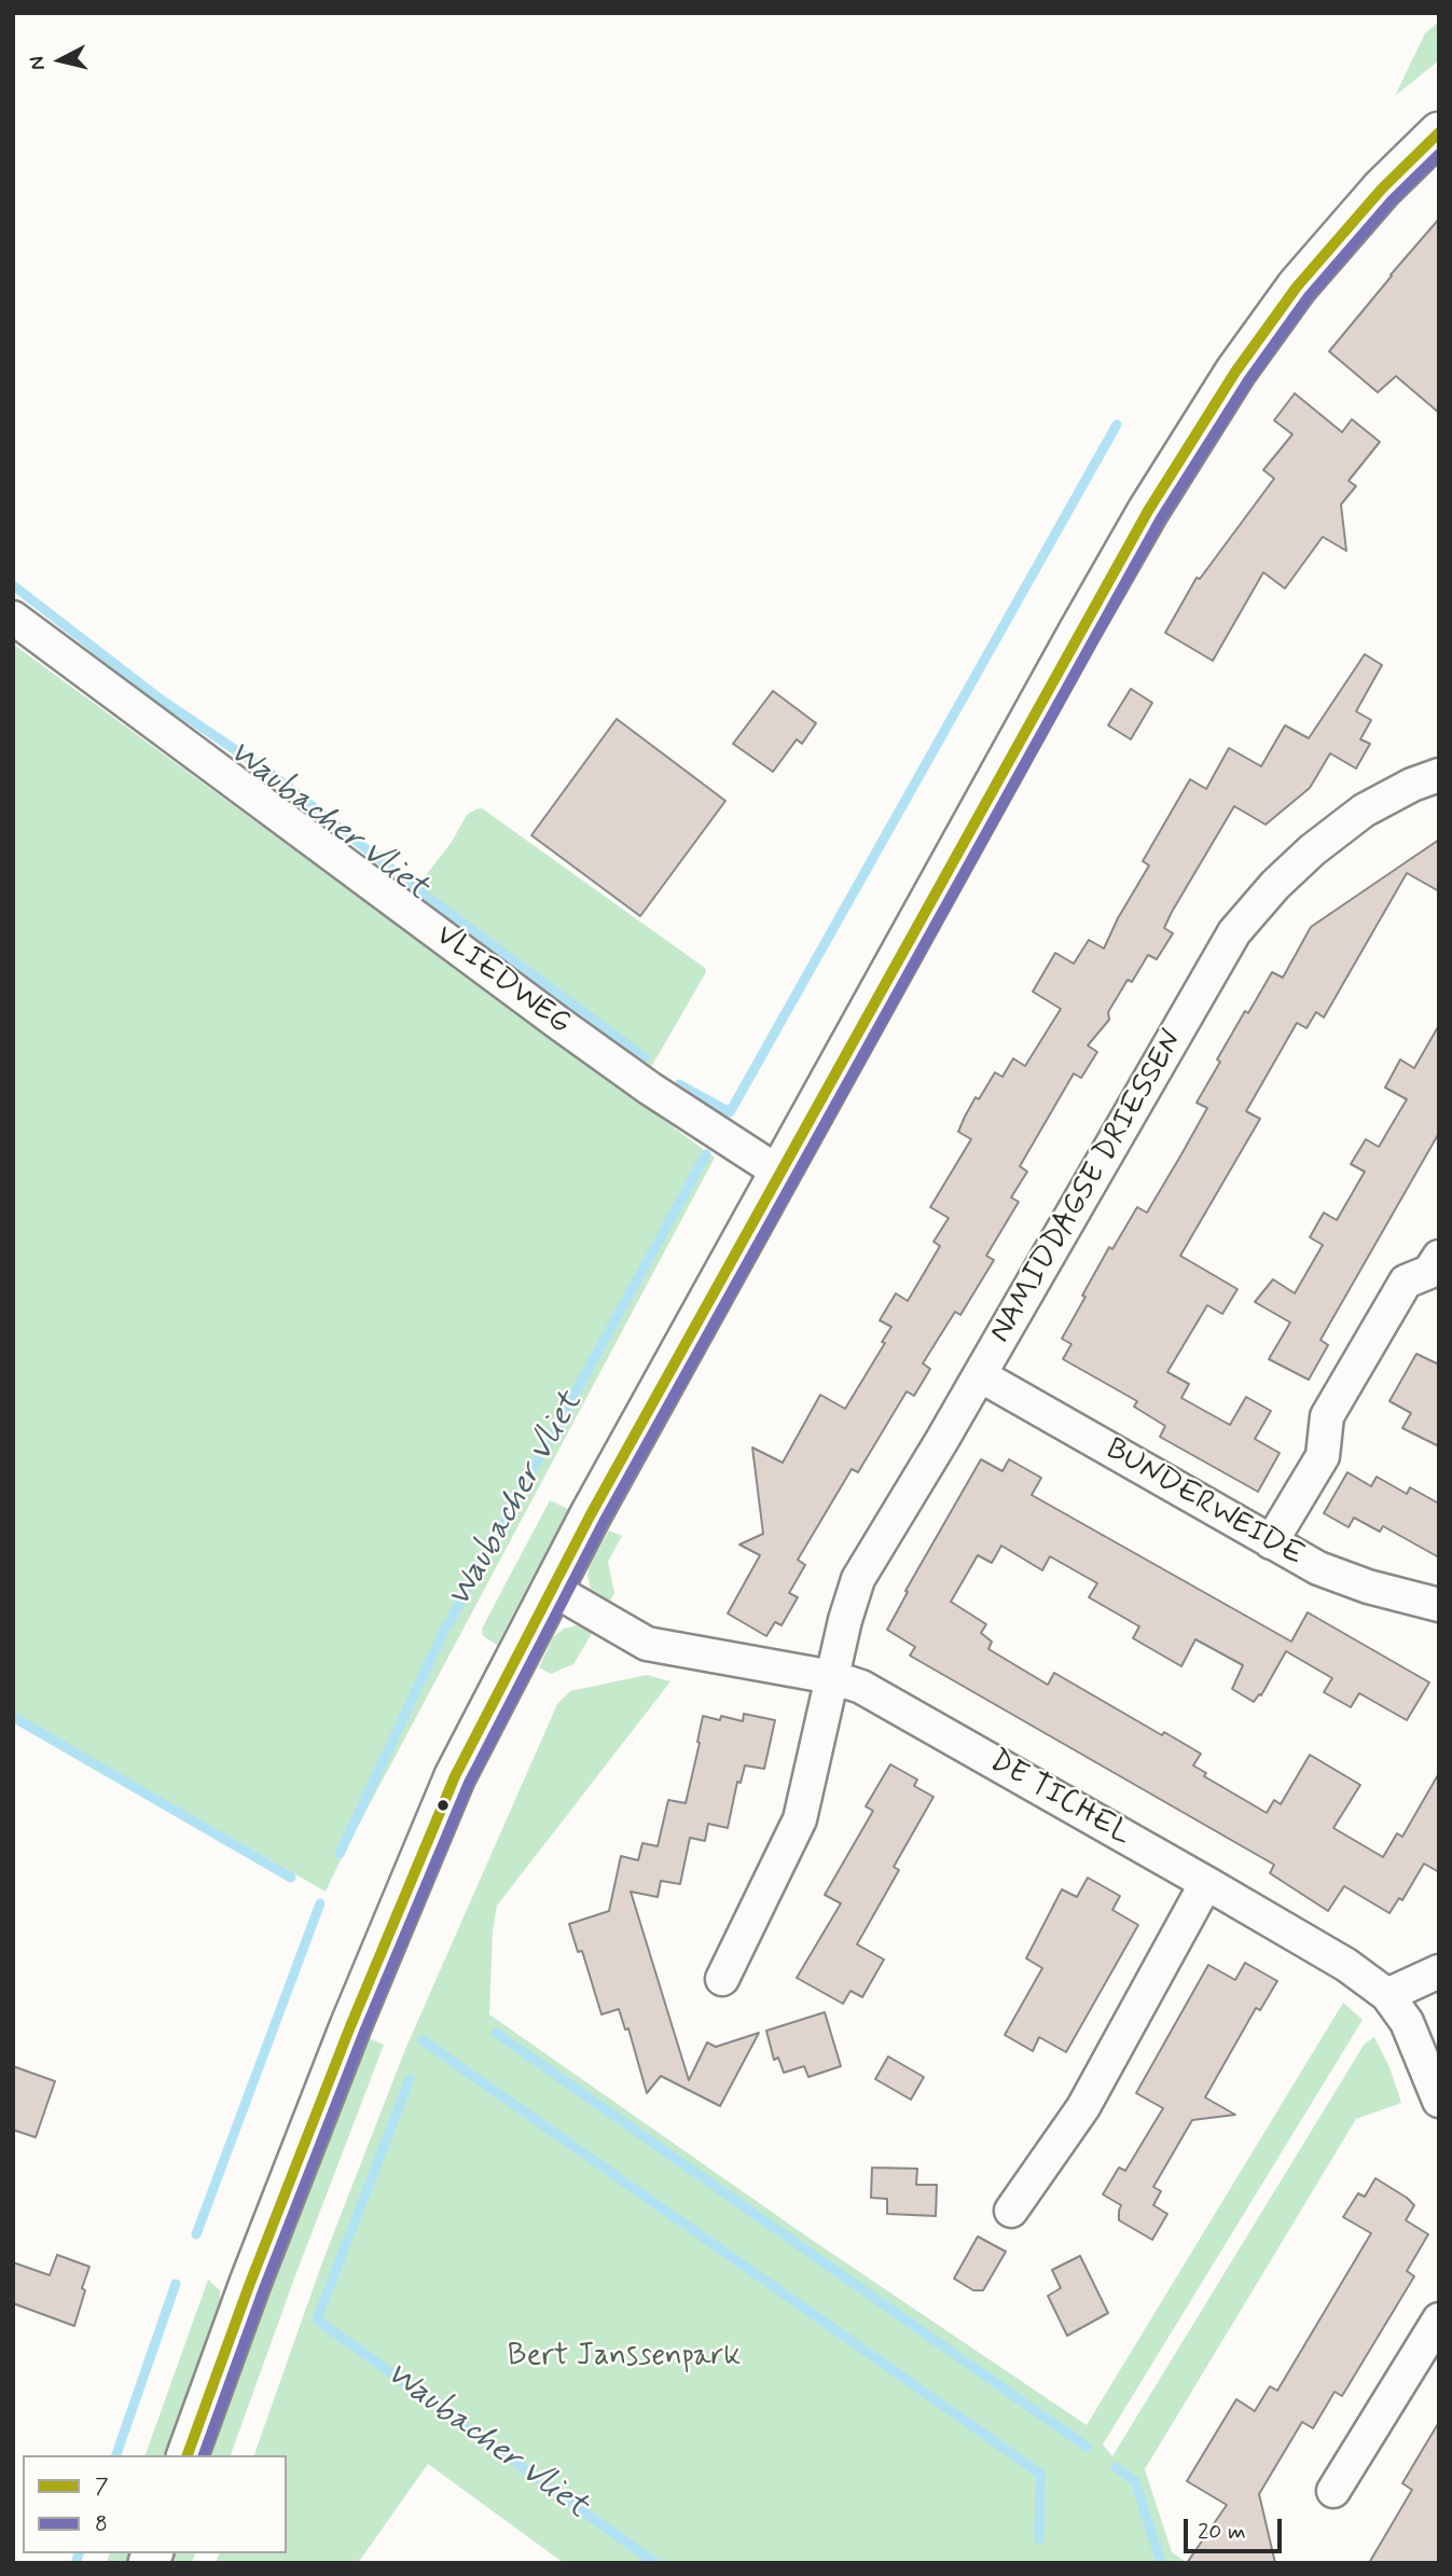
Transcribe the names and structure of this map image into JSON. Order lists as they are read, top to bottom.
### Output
{
  "streets": {
    "street": [
      "VLIEDWEG",
      "NAMIDDAGSE DRIESSEN",
      "BUNDERWEIDE",
      "DE TICHEL"
    ]
  },
  "crossings": [
    ["NAMIDDAGSE DRIESSEN", "BUNDERWEIDE"],
    ["NAMIDDAGSE DRIESSEN", "DE TICHEL"]
  ],
  "water": ["Waubacher Vliet"],
  "parks": ["Bert Janssenpark"],
  "lines": ["transit line 7", "transit line 8"],
  "legend": ["7", "8"],
  "scale_bar": "20 m",
  "north": "left"
}
